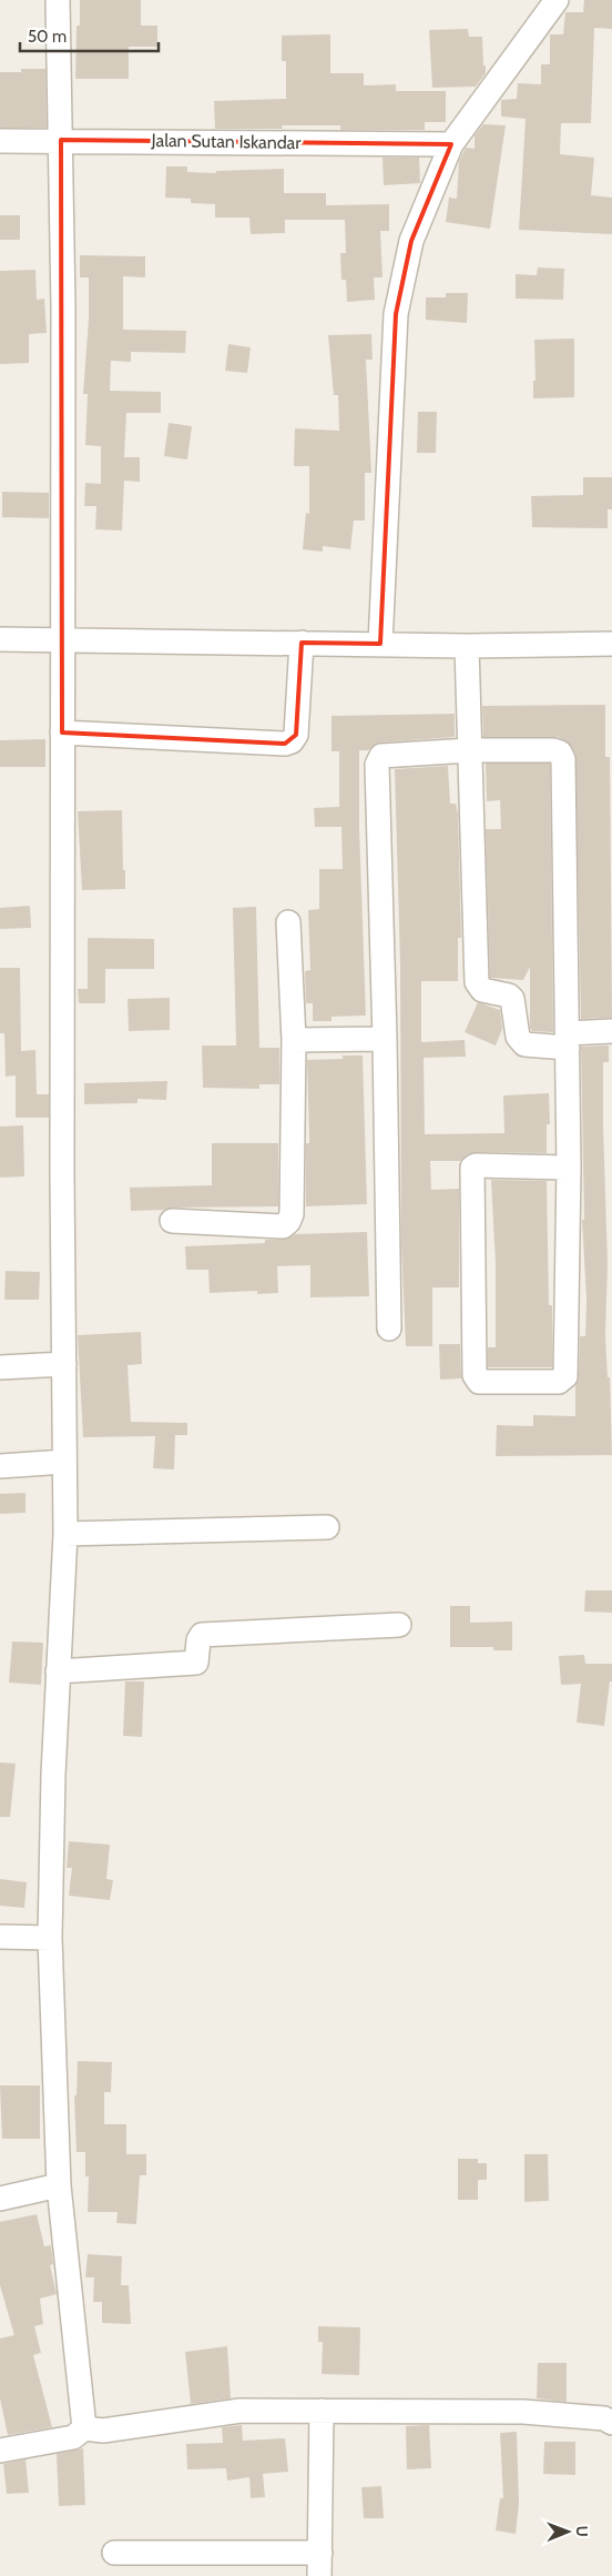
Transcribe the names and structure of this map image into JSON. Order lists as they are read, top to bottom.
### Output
{
  "streets": {
    "street": ["Jalan Sutan Iskandar"]
  },
  "scale_bar": "50 m",
  "north": "right"
}
